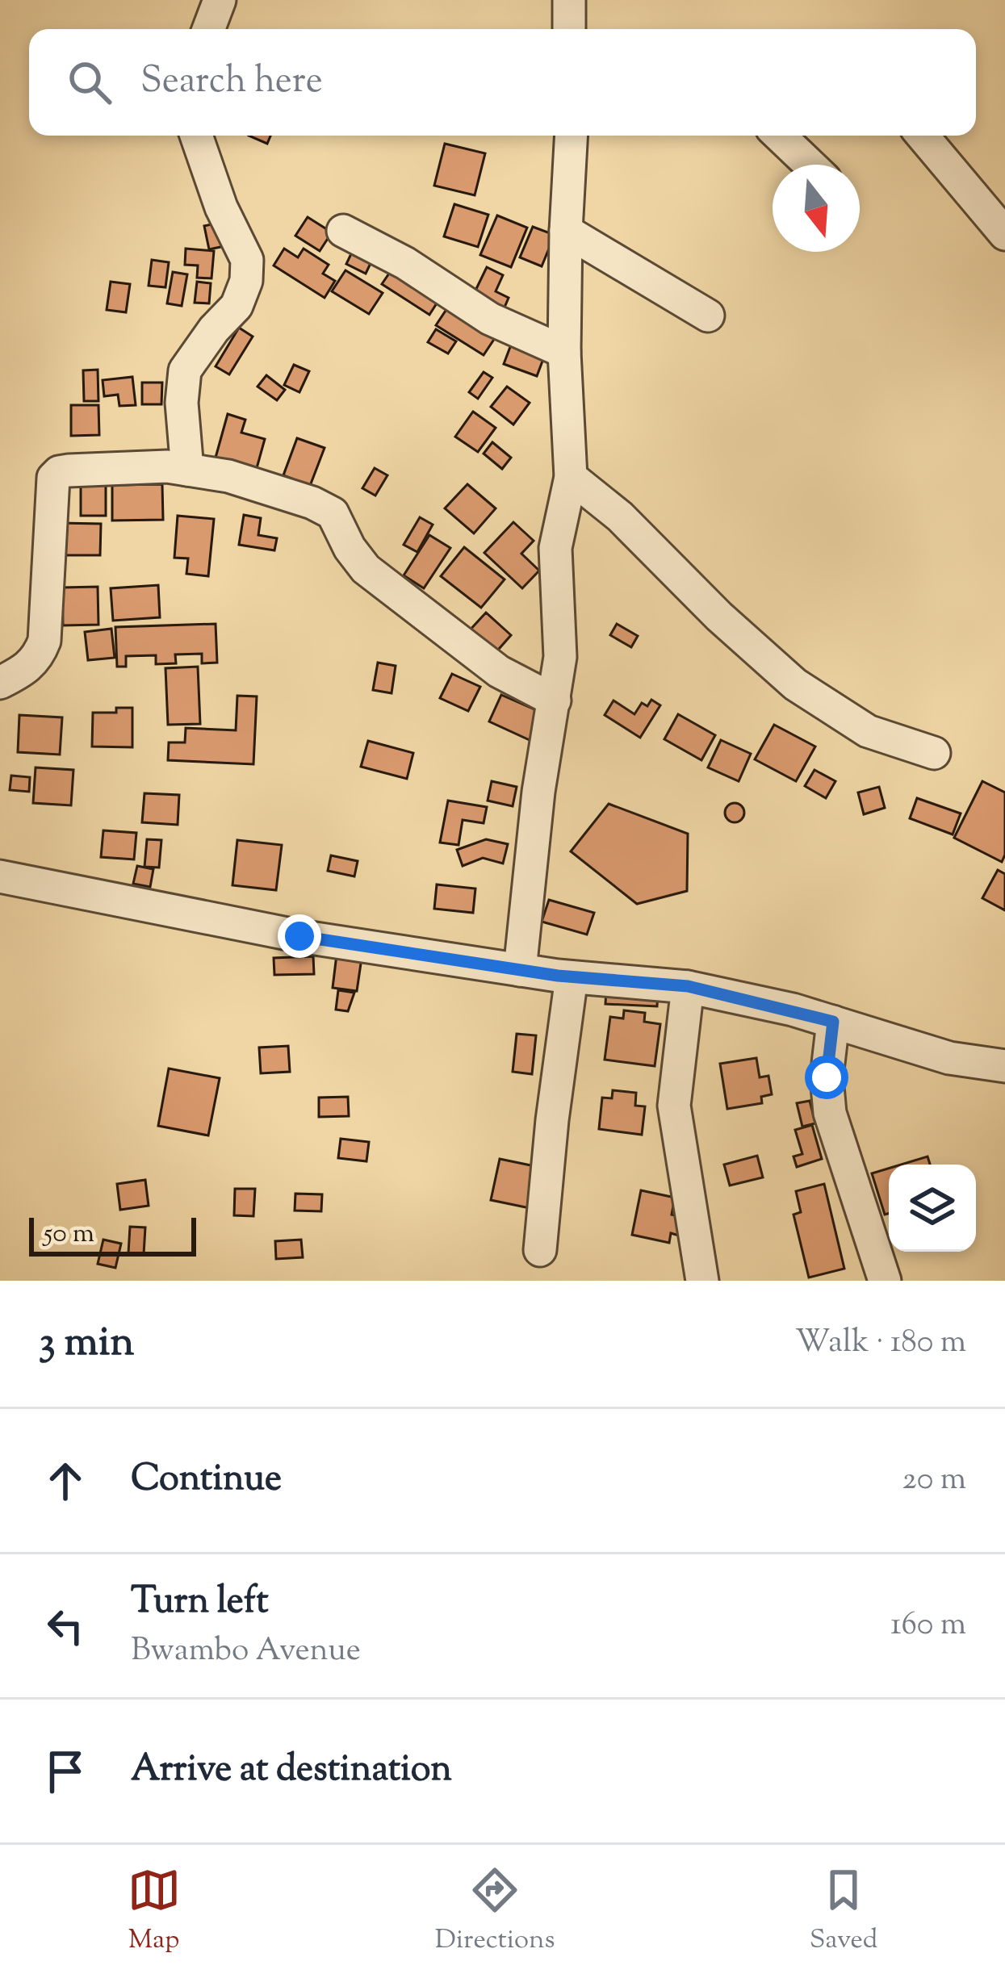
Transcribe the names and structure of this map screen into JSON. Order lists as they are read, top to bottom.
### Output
{
  "scale_bar": "50 m",
  "north": "bottom",
  "page": {
    "search": "Search here",
    "scale": "50 m",
    "heading": ["3 min", "Walk · 180 m"],
    "list": [
      ["Continue", "20 m"],
      ["Turn left", "Bwambo Avenue", "160 m"],
      "Arrive at destination"
    ],
    "nav": ["Map", "Directions", "Saved"]
  }
}
